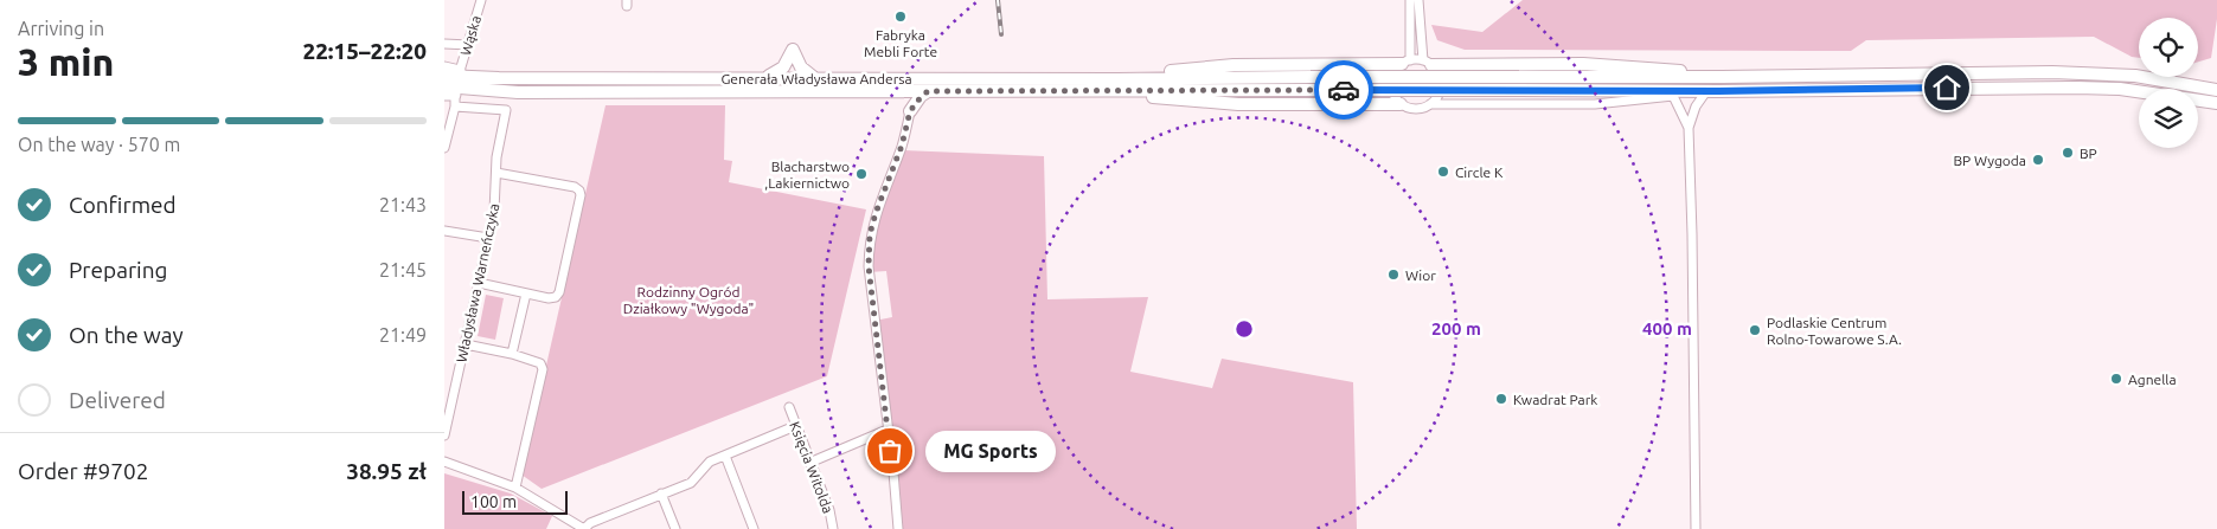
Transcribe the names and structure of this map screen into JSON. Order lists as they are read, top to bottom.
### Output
{
  "streets": {
    "highway": ["Generała Władysława Andersa"],
    "street": ["Wąska", "Władysława Warneńczyka", "Księcia Witolda"]
  },
  "parks": ["Rodzinny Ogród Działkowy \"Wygoda\""],
  "places": [
    "Fabryka Mebli Forte",
    "BP",
    "BP Wygoda",
    "Circle K",
    "Blacharstwo ,Lakiernictwo",
    "Wior",
    "Podlaskie Centrum Rolno-Towarowe S.A.",
    "Agnella",
    "Kwadrat Park",
    "MG Sports"
  ],
  "scale_bar": "100 m",
  "page": {
    "heading": ["3 min", "Arriving in", "22:15–22:20"],
    "panel": ["Order #9702", "38.95 zł"],
    "bar": "On the way · 570 m",
    "list": [
      ["Confirmed", "21:43"],
      ["Preparing", "21:45"],
      ["On the way", "21:49"],
      "Delivered"
    ],
    "bubble": "MG Sports",
    "scale": "100 m"
  },
  "rings": ["200 m", "400 m"]
}
